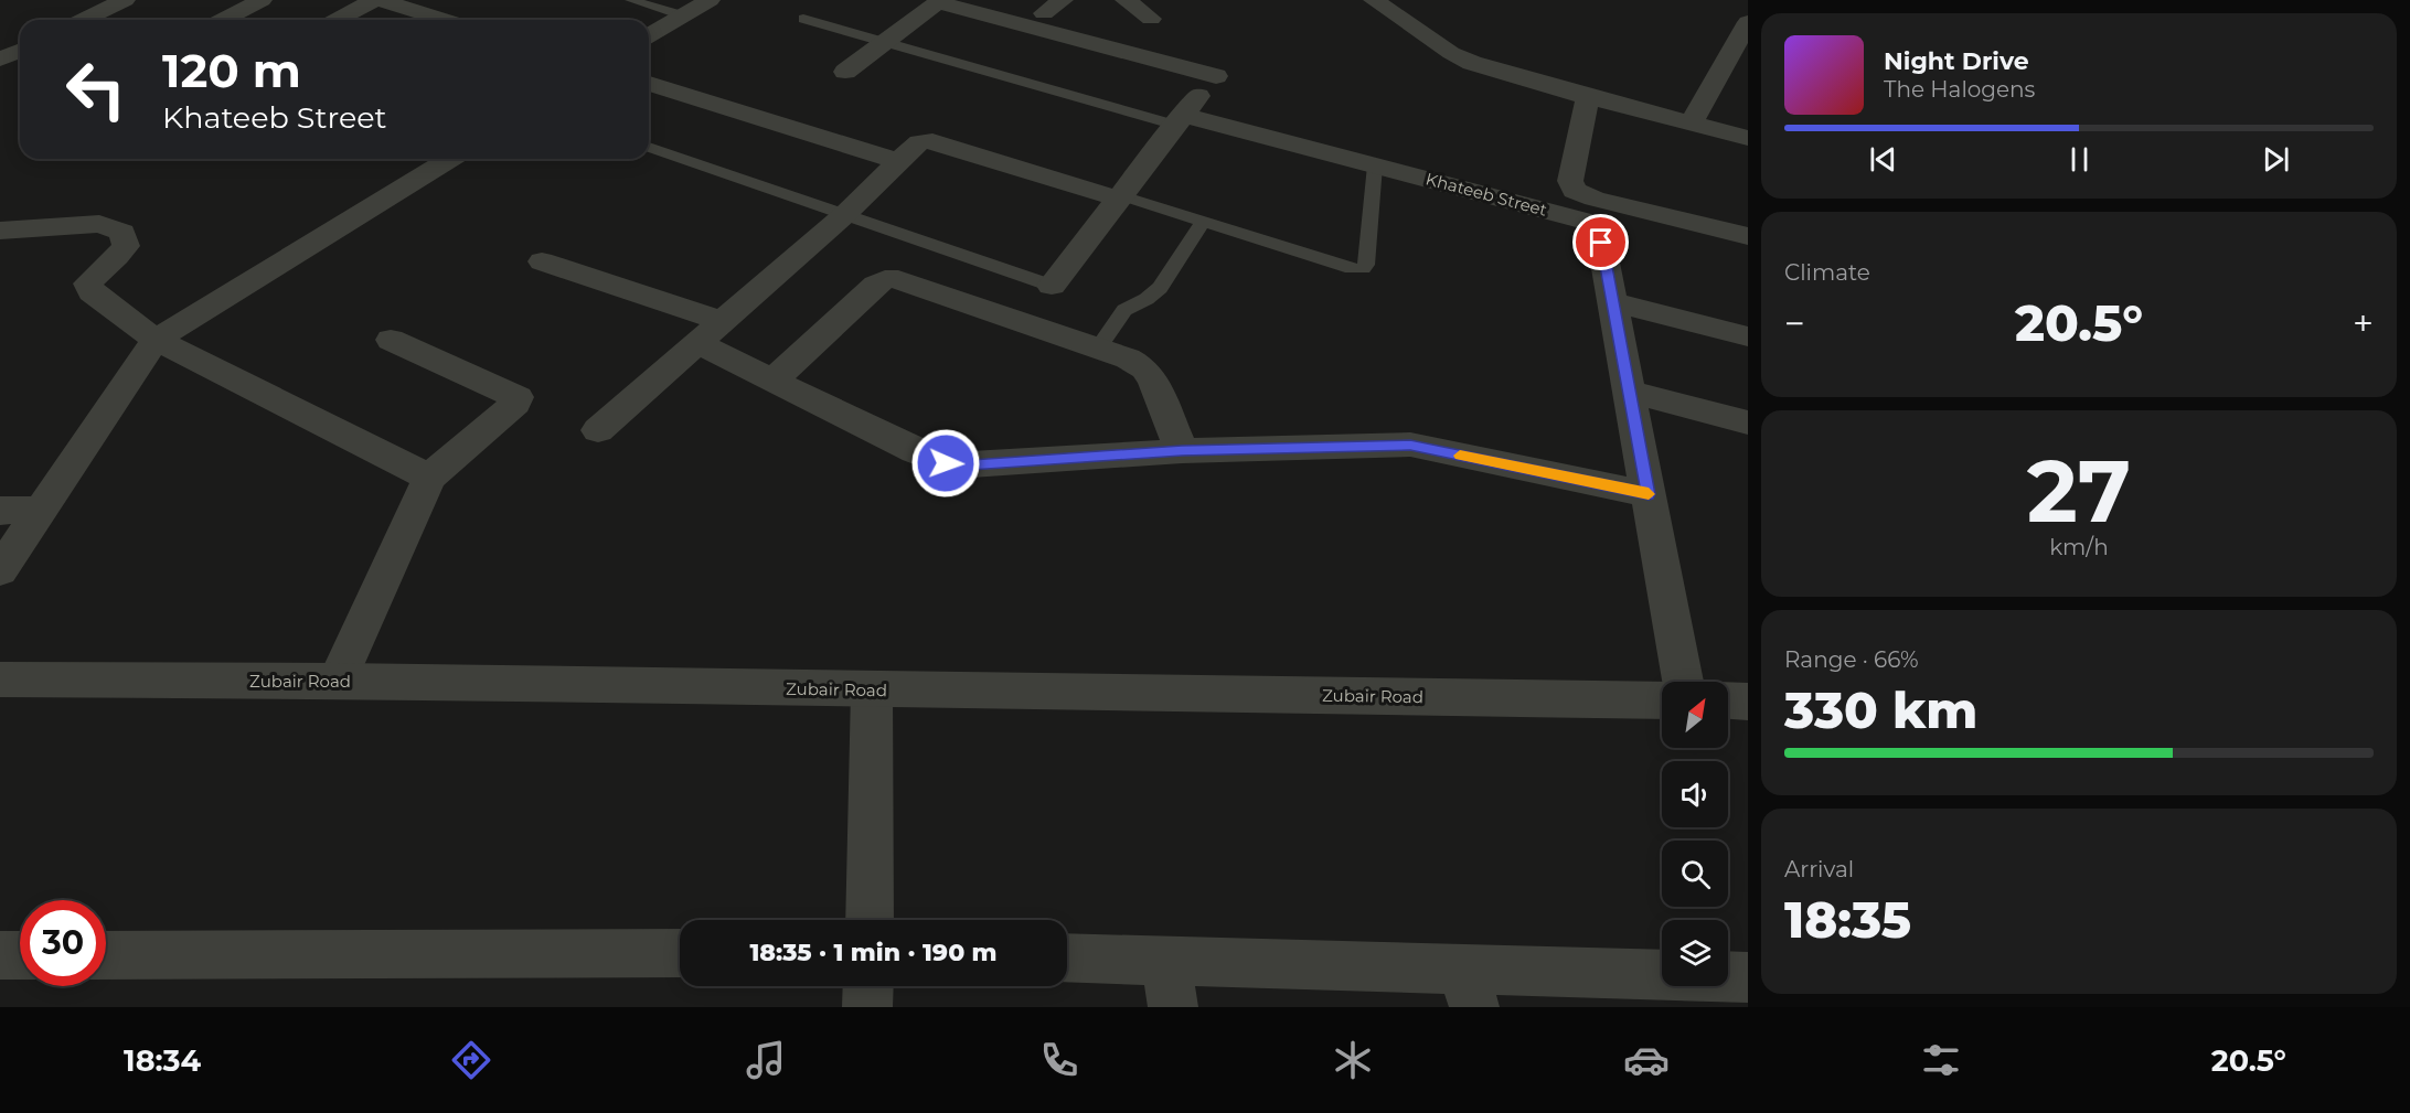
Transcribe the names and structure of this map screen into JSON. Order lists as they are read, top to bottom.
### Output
{
  "streets": {
    "street": ["Khateeb Street", "Zubair Road"]
  },
  "north": "top right",
  "page": {
    "turn": ["120 m", "Khateeb Street"],
    "song": ["Night Drive", "The Halogens"],
    "tile": [
      "Climate",
      ["27", "km/h"],
      ["Range · 66%", "330 km"],
      ["Arrival", "18:35"]
    ],
    "heat": ["−", "20.5°", "+"],
    "limit": "30",
    "trip": "18:35 · 1 min · 190 m",
    "tabs": ["18:34", "20.5°"]
  }
}
